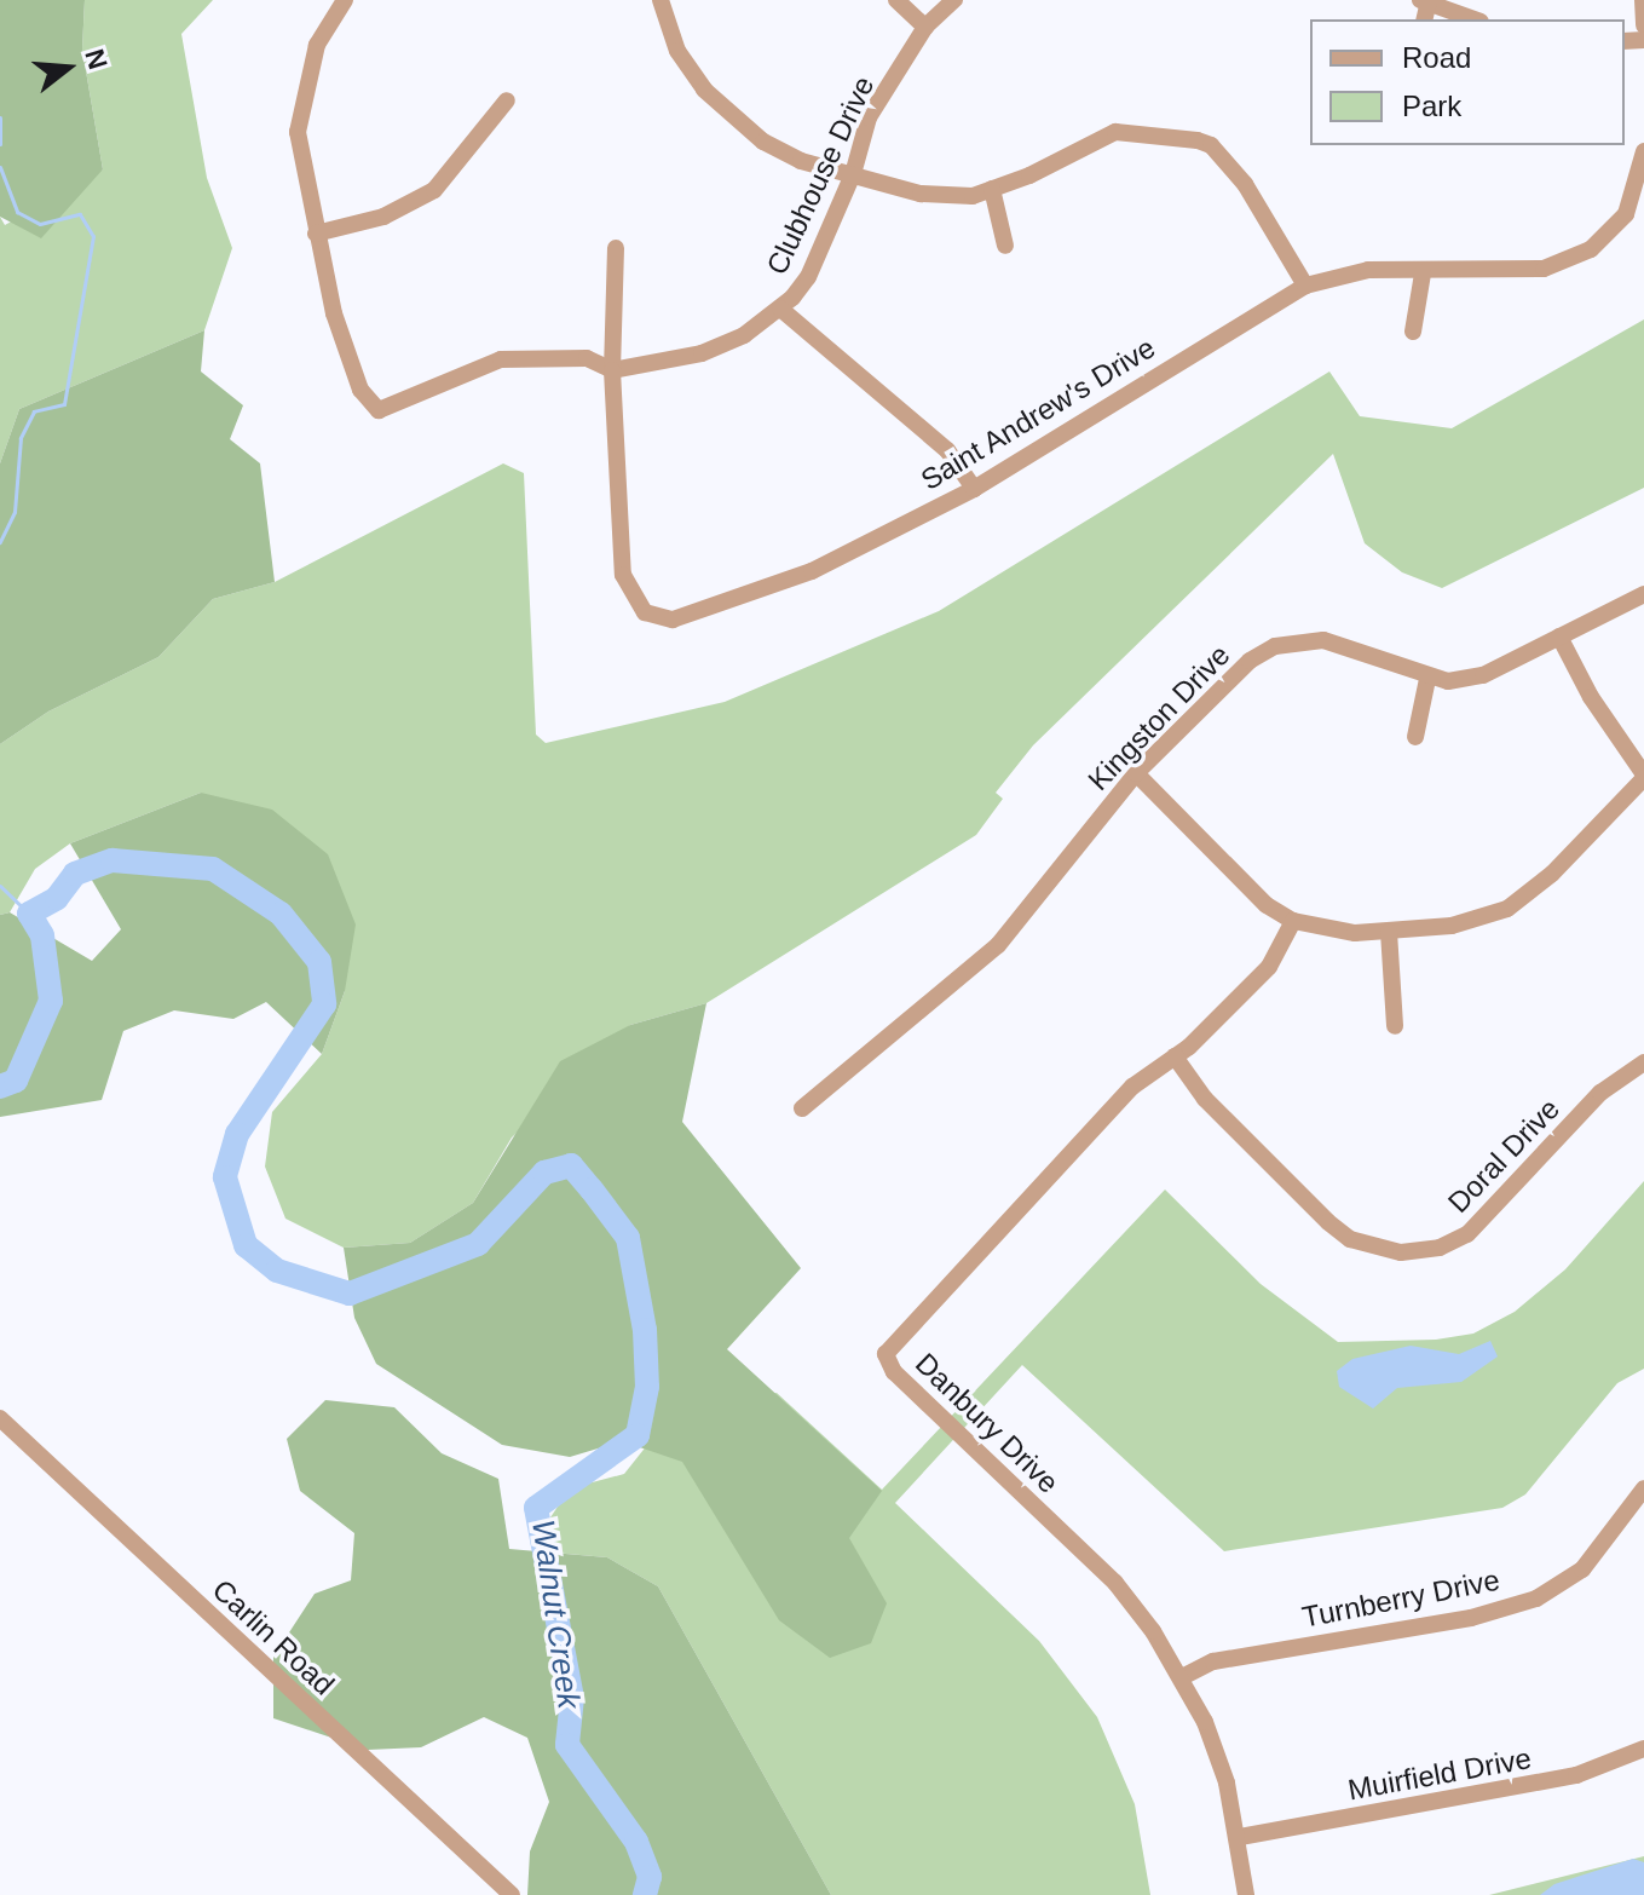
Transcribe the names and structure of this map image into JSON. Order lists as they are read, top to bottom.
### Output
{
  "streets": {
    "street": [
      "Clubhouse Drive",
      "Saint Andrew's Drive",
      "Kingston Drive",
      "Doral Drive",
      "Danbury Drive",
      "Turnberry Drive",
      "Carlin Road",
      "Muirfield Drive"
    ]
  },
  "crossings": [
    ["Clubhouse Drive", "Saint Andrew's Drive"],
    ["Doral Drive", "Danbury Drive"],
    ["Danbury Drive", "Turnberry Drive"],
    ["Danbury Drive", "Muirfield Drive"]
  ],
  "water": ["Walnut Creek"],
  "legend": ["Road", "Park"],
  "north": "right"
}
